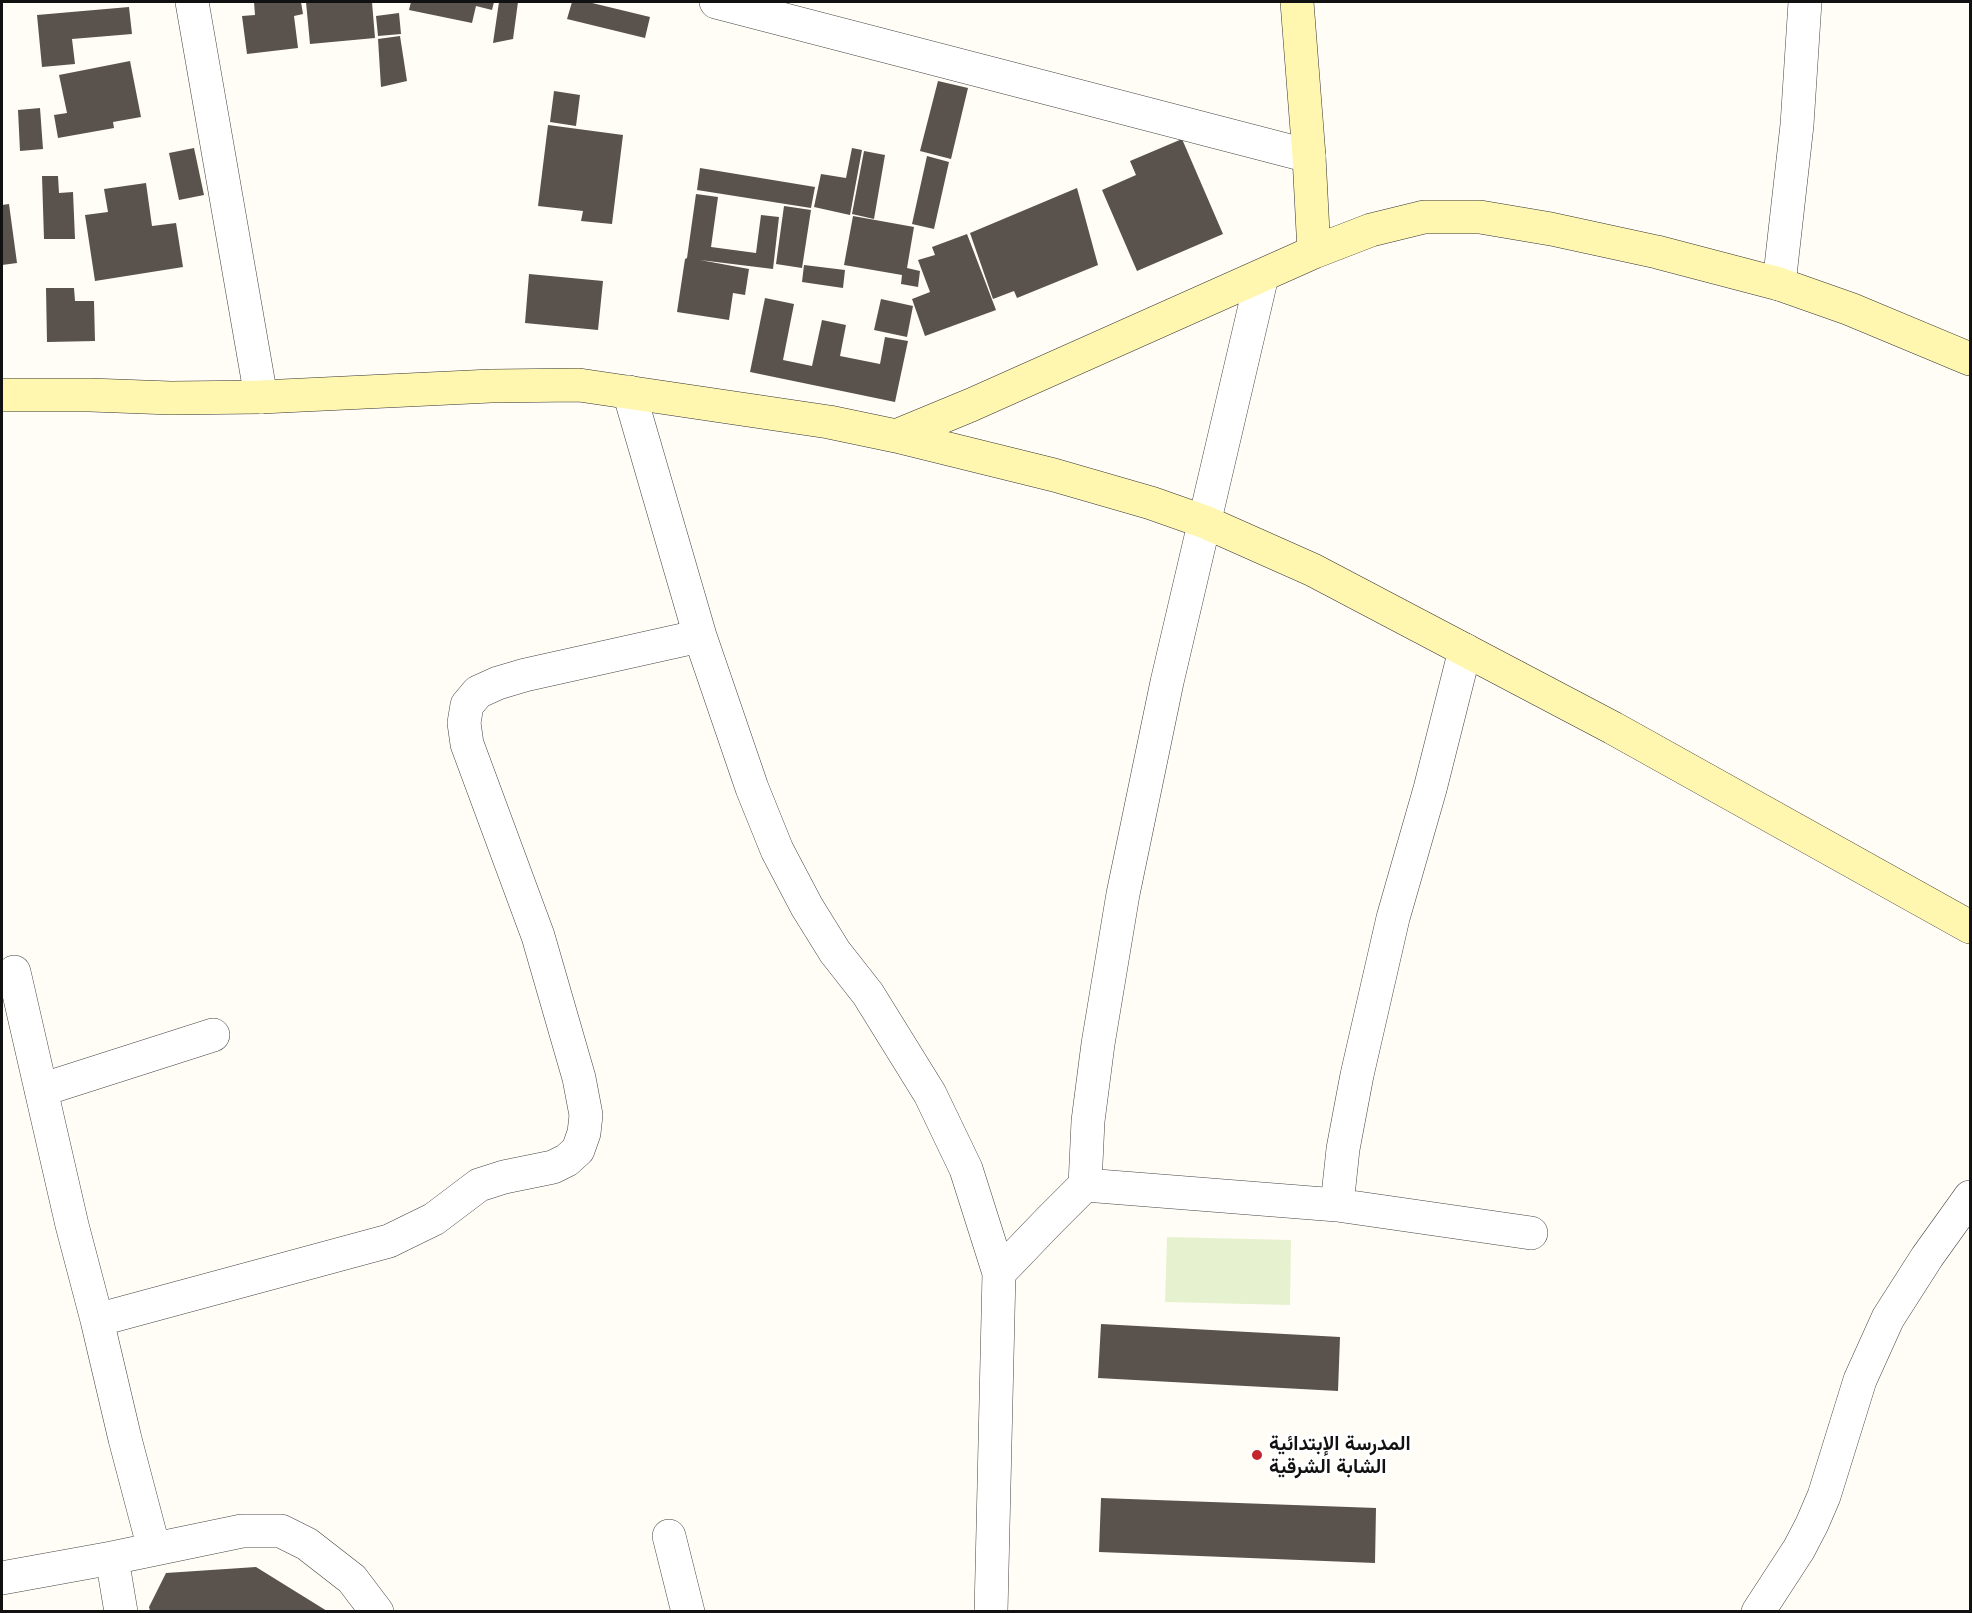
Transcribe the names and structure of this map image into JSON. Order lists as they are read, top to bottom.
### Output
{
  "places": ["المدرسة الإبتدائية الشابة الشرقية"]
}
